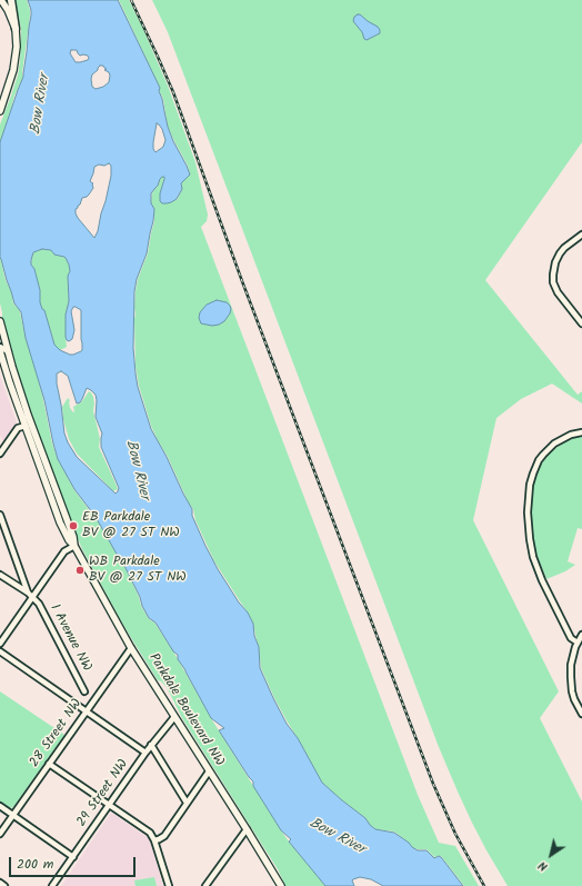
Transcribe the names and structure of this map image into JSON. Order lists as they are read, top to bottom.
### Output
{
  "streets": {
    "main road": ["Parkdale Boulevard NW"],
    "street": ["1 Avenue NW", "28 Street NW", "29 Street NW"]
  },
  "crossings": [
    ["Parkdale Boulevard NW", "28 Street NW"],
    ["Parkdale Boulevard NW", "29 Street NW"]
  ],
  "water": ["Bow River"],
  "places": ["EB Parkdale BV @ 27 ST NW", "WB Parkdale BV @ 27 ST NW"],
  "scale_bar": "200 m",
  "north": "bottom left"
}
